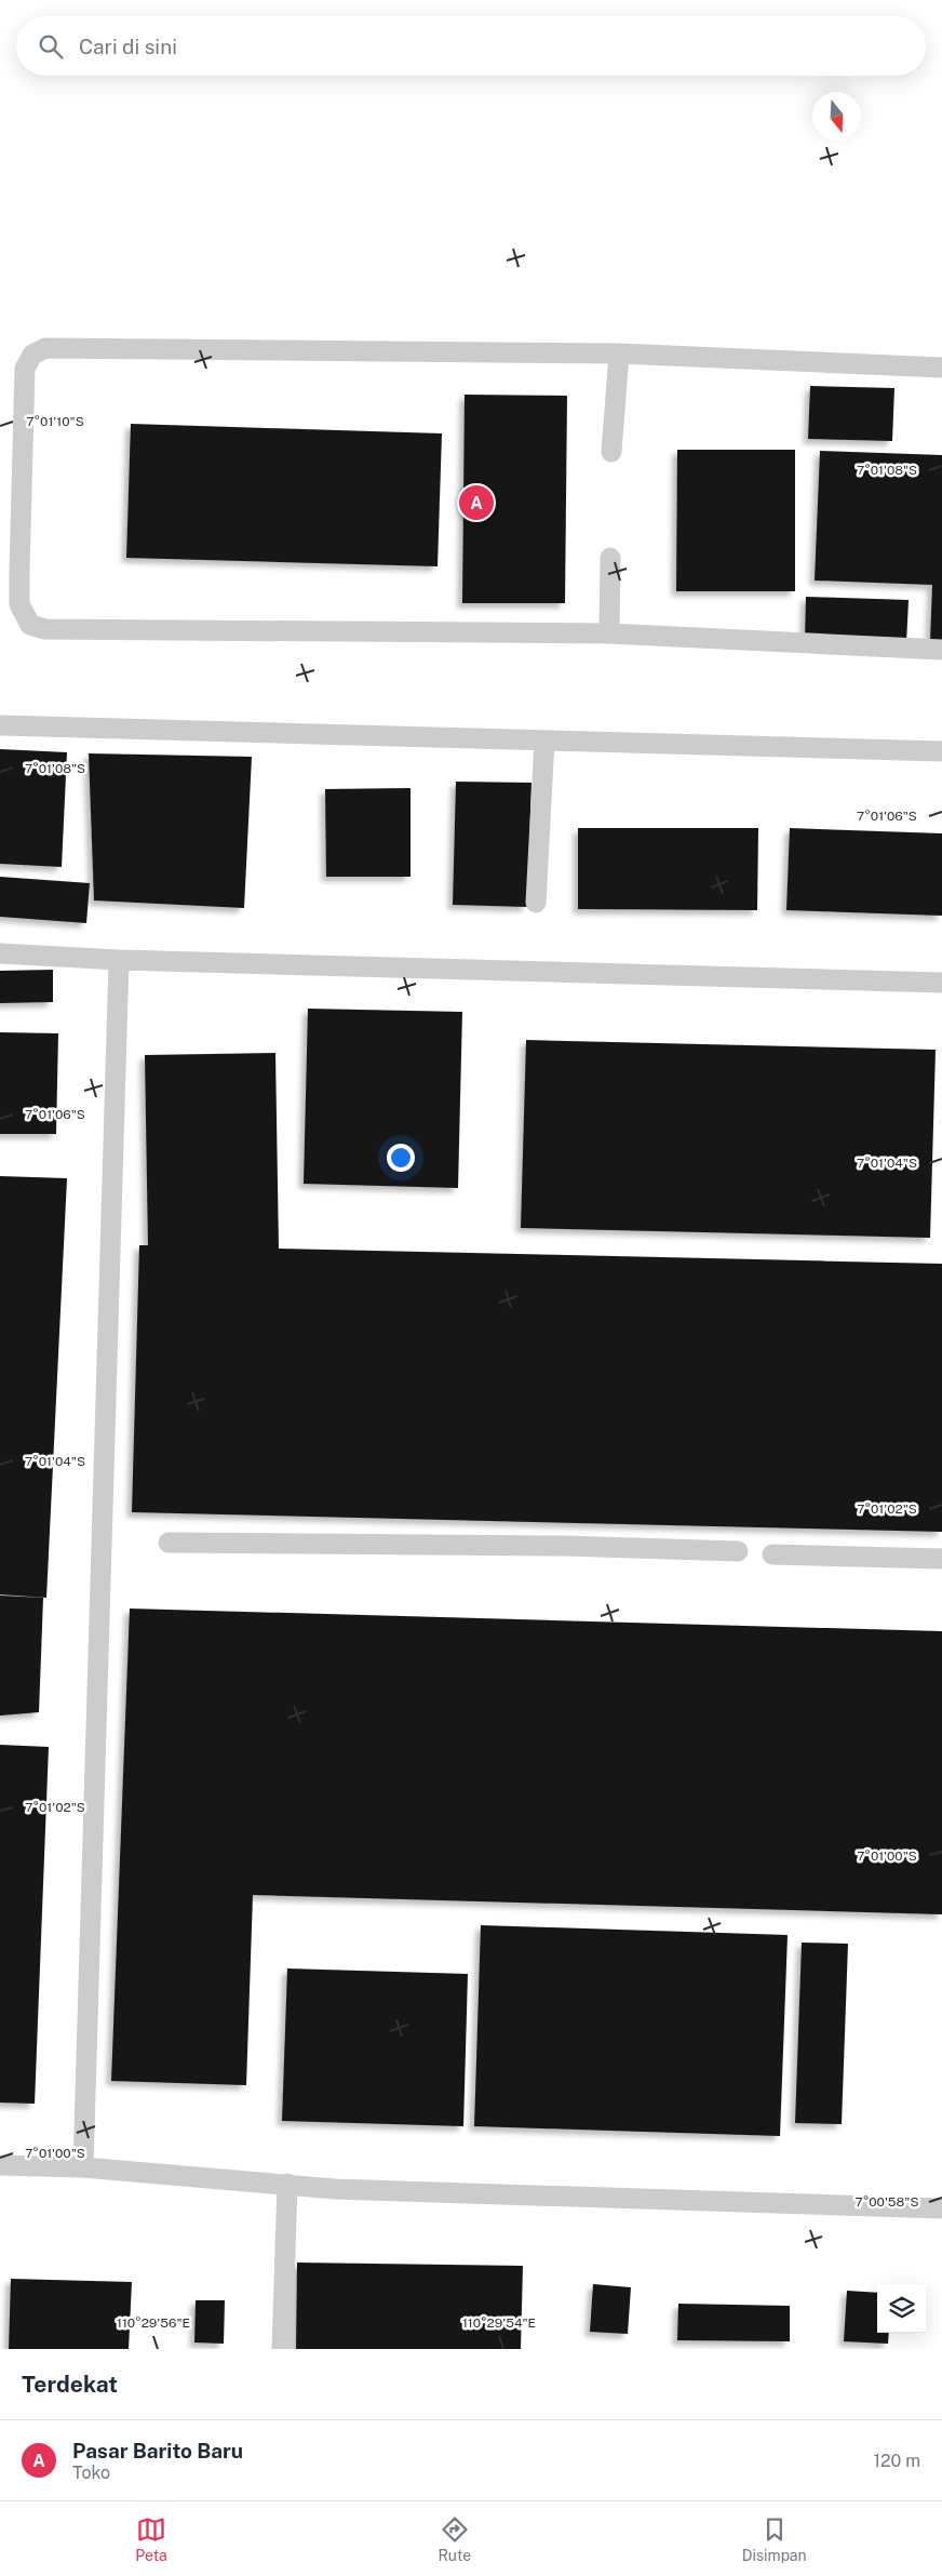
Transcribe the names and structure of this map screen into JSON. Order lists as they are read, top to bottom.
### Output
{
  "north": "bottom",
  "page": {
    "search": "Cari di sini",
    "pins": "A",
    "heading": "Terdekat",
    "list": [
      {
        "mark": "A",
        "name": "Pasar Barito Baru",
        "note": "Toko",
        "value": "120 m"
      }
    ],
    "nav": ["Peta", "Rute", "Disimpan"]
  },
  "coordinates": [
    "7°01'10\"S",
    "7°01'08\"S",
    "7°01'06\"S",
    "7°01'04\"S",
    "7°01'02\"S",
    "7°01'00\"S",
    "7°00'58\"S",
    "110°29'56\"E",
    "110°29'54\"E"
  ]
}
